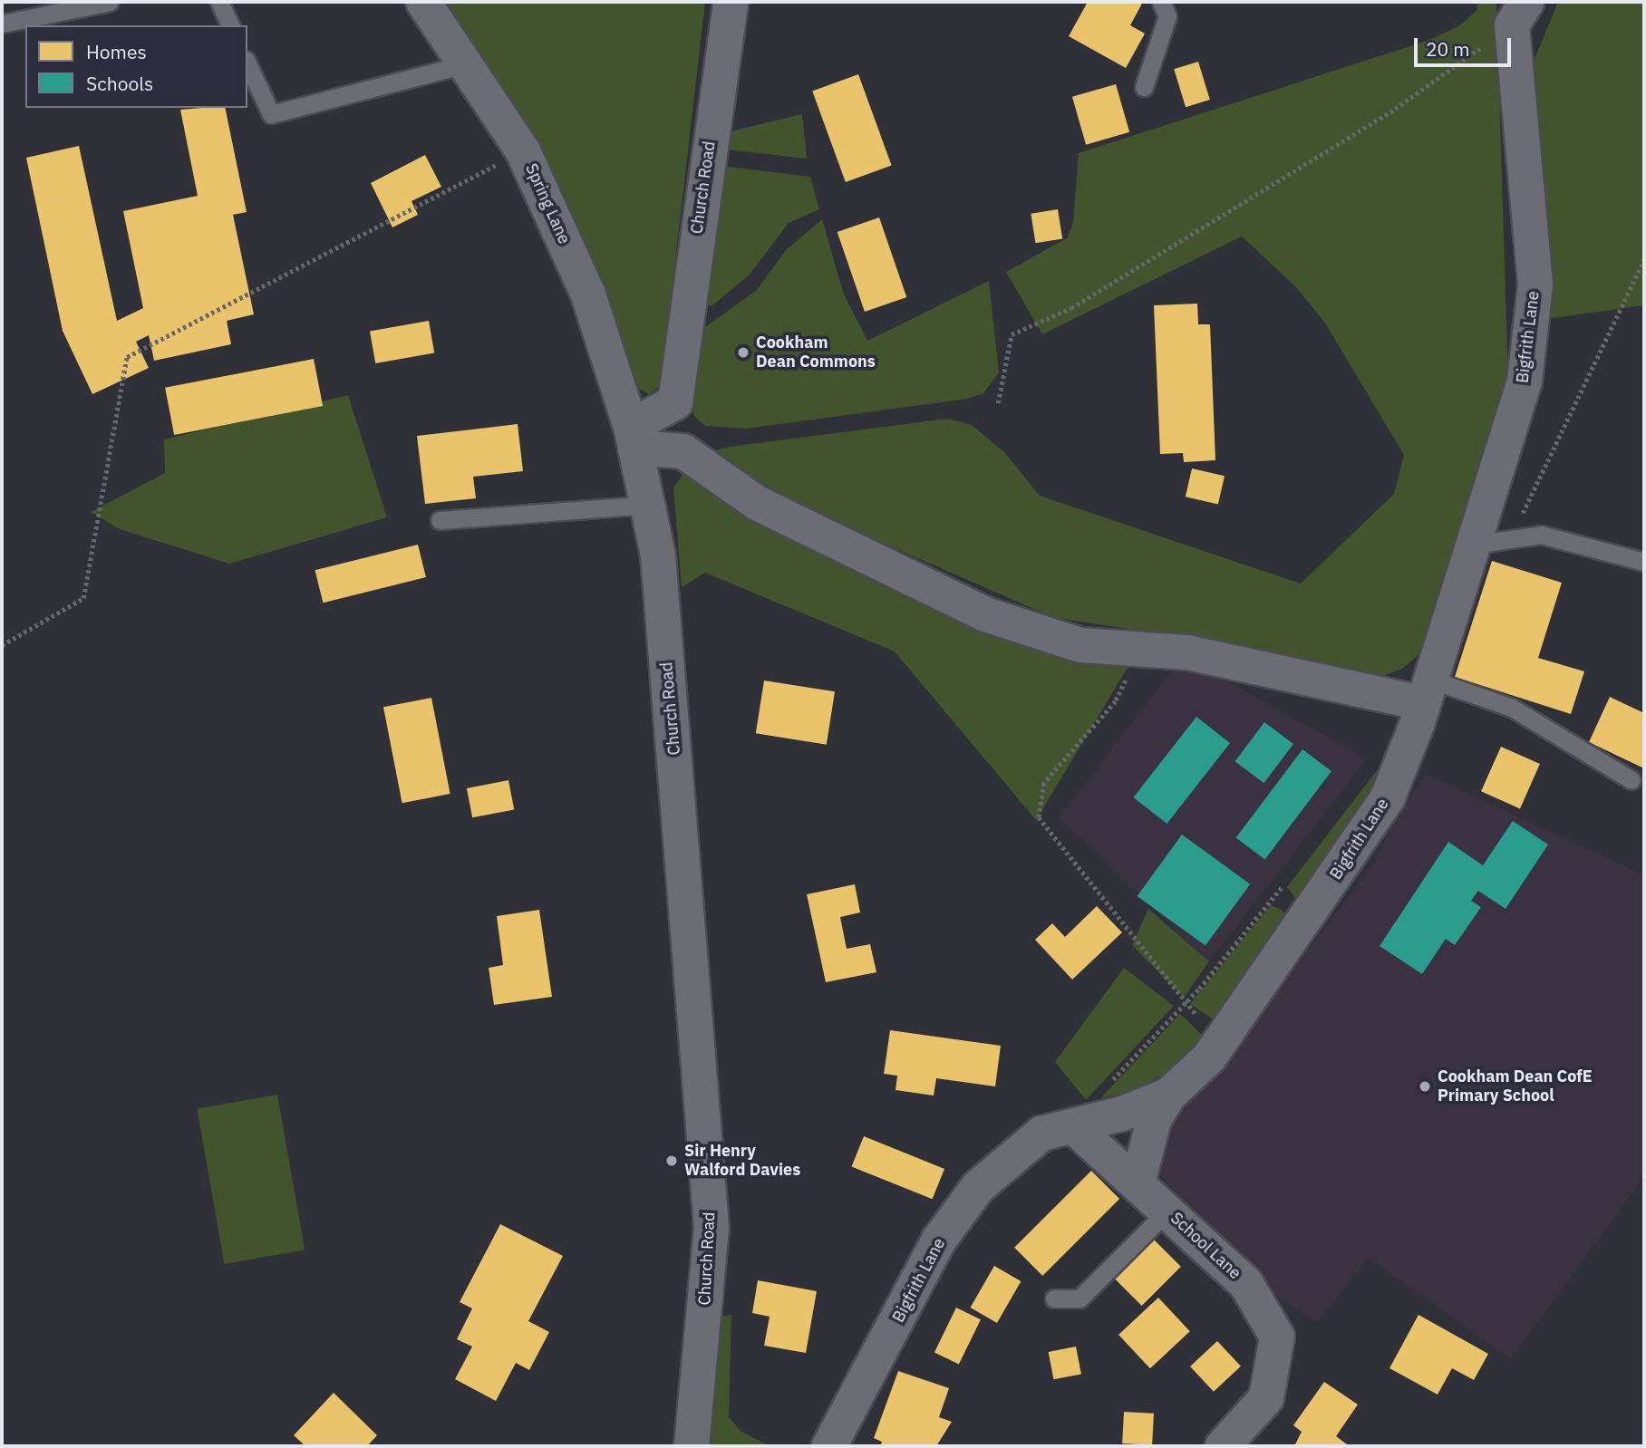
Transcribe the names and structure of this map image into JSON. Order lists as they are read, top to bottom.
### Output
{
  "streets": {
    "street": [
      "Church Road",
      "Spring Lane",
      "Bigfrith Lane",
      "School Lane"
    ]
  },
  "crossings": [
    ["Church Road", "Spring Lane"],
    ["Bigfrith Lane", "School Lane"]
  ],
  "places": ["Cookham Dean Commons", "Cookham Dean CofE Primary School", "Sir Henry Walford Davies"],
  "legend": ["Homes", "Schools"],
  "scale_bar": "20 m"
}
